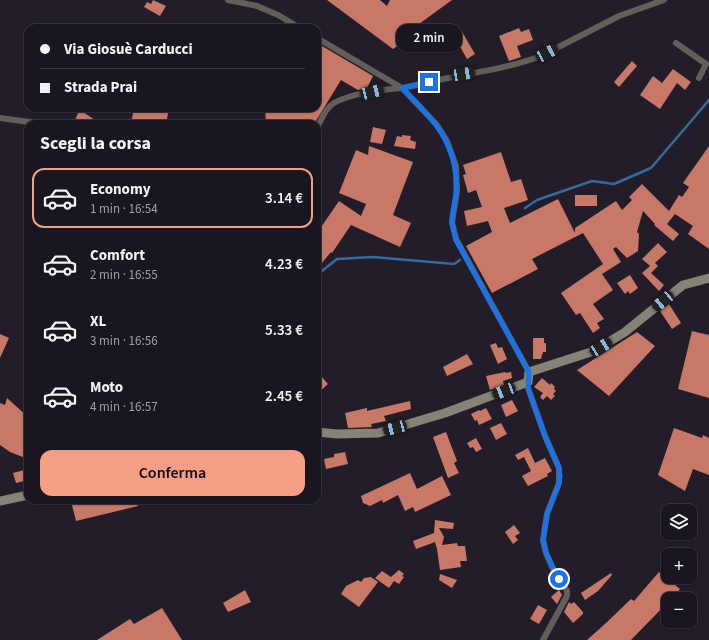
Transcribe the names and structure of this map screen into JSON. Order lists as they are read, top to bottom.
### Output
{
  "page": {
    "bubble": "2 min",
    "banner": ["Via Giosuè Carducci", "Strada Prai"],
    "heading": "Scegli la corsa",
    "list": [
      {
        "name": "Economy",
        "note": "1 min · 16:54",
        "value": "3.14 €"
      },
      {
        "name": "Comfort",
        "note": "2 min · 16:55",
        "value": "4.23 €"
      },
      {
        "name": "XL",
        "note": "3 min · 16:56",
        "value": "5.33 €"
      },
      {
        "name": "Moto",
        "note": "4 min · 16:57",
        "value": "2.45 €"
      }
    ],
    "buttons": "Conferma",
    "map_buttons": ["+", "−"]
  }
}
